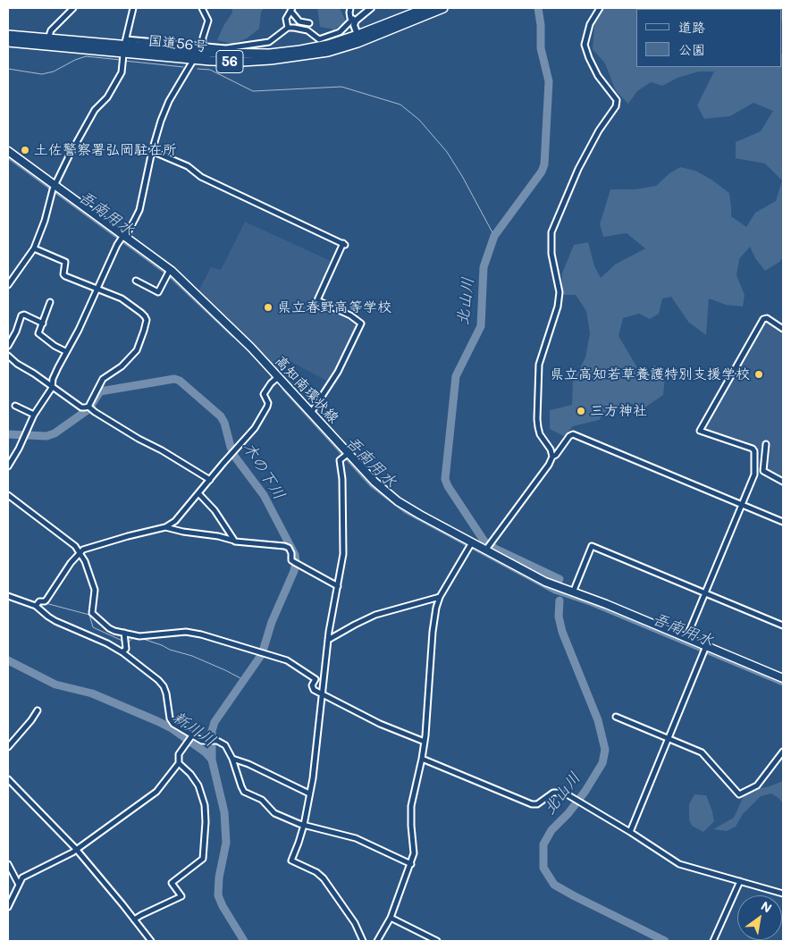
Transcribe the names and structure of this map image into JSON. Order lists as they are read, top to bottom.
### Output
{
  "streets": {
    "highway": ["国道56号", "56"],
    "main road": ["高知南環状線"]
  },
  "water": [
    "吾南用水",
    "北山川",
    "木の下川",
    "新川川"
  ],
  "places": [
    "土佐警察署弘岡駐在所",
    "県立春野高等学校",
    "県立高知若草養護特別支援学校",
    "三方神社"
  ],
  "legend": ["道路", "公園"],
  "north": "top right"
}
